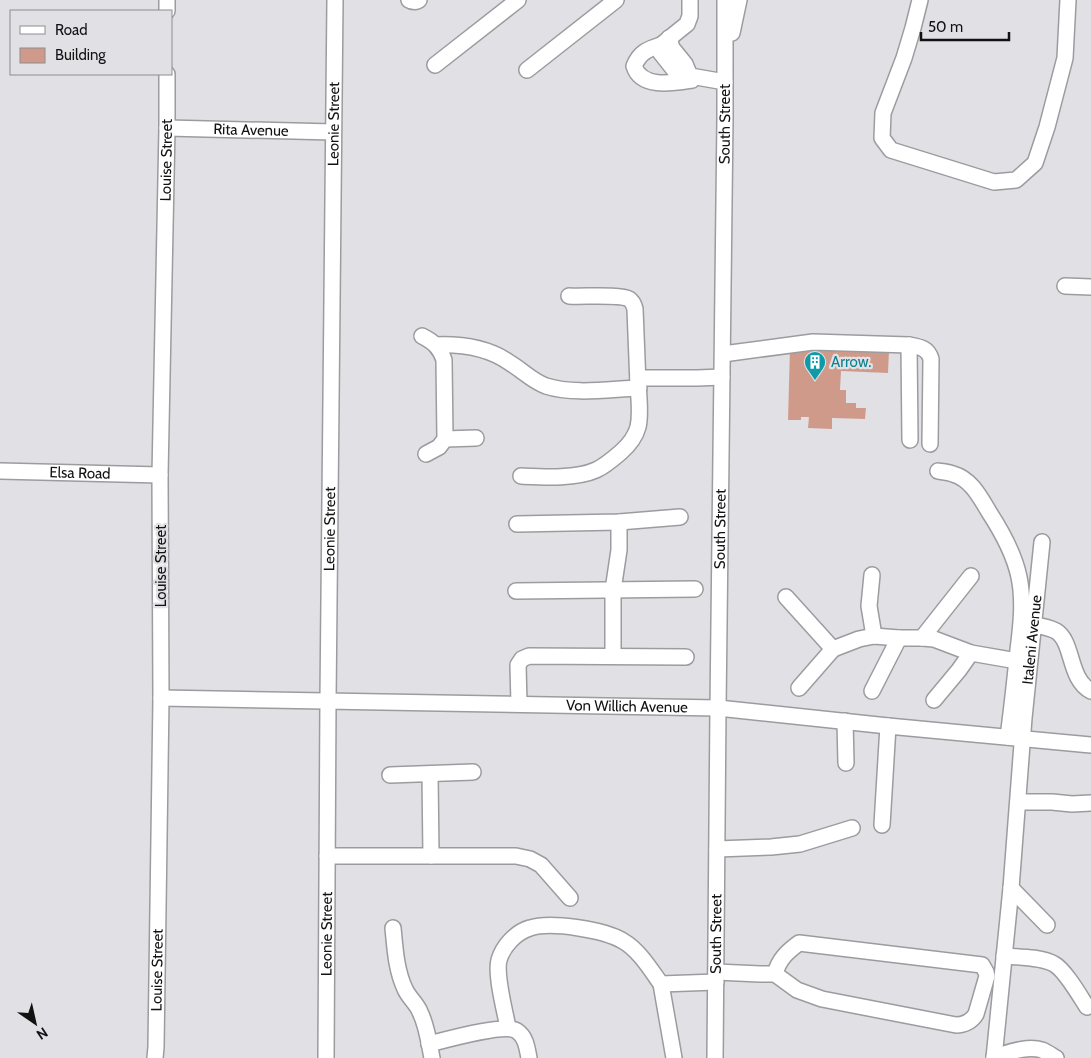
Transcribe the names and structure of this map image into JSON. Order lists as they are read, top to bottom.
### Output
{
  "streets": {
    "street": [
      "Leonie Street",
      "South Street",
      "Rita Avenue",
      "Louise Street",
      "Elsa Road",
      "Italeni Avenue",
      "Von Willich Avenue"
    ]
  },
  "crossings": [
    ["Leonie Street", "Rita Avenue"],
    ["Leonie Street", "Von Willich Avenue"],
    ["South Street", "Von Willich Avenue"],
    ["Rita Avenue", "Louise Street"],
    ["Louise Street", "Elsa Road"],
    ["Louise Street", "Von Willich Avenue"],
    ["Italeni Avenue", "Von Willich Avenue"]
  ],
  "places": {
    "building": ["Arrow."]
  },
  "legend": ["Road", "Building"],
  "scale_bar": "50 m",
  "north": "bottom right"
}
